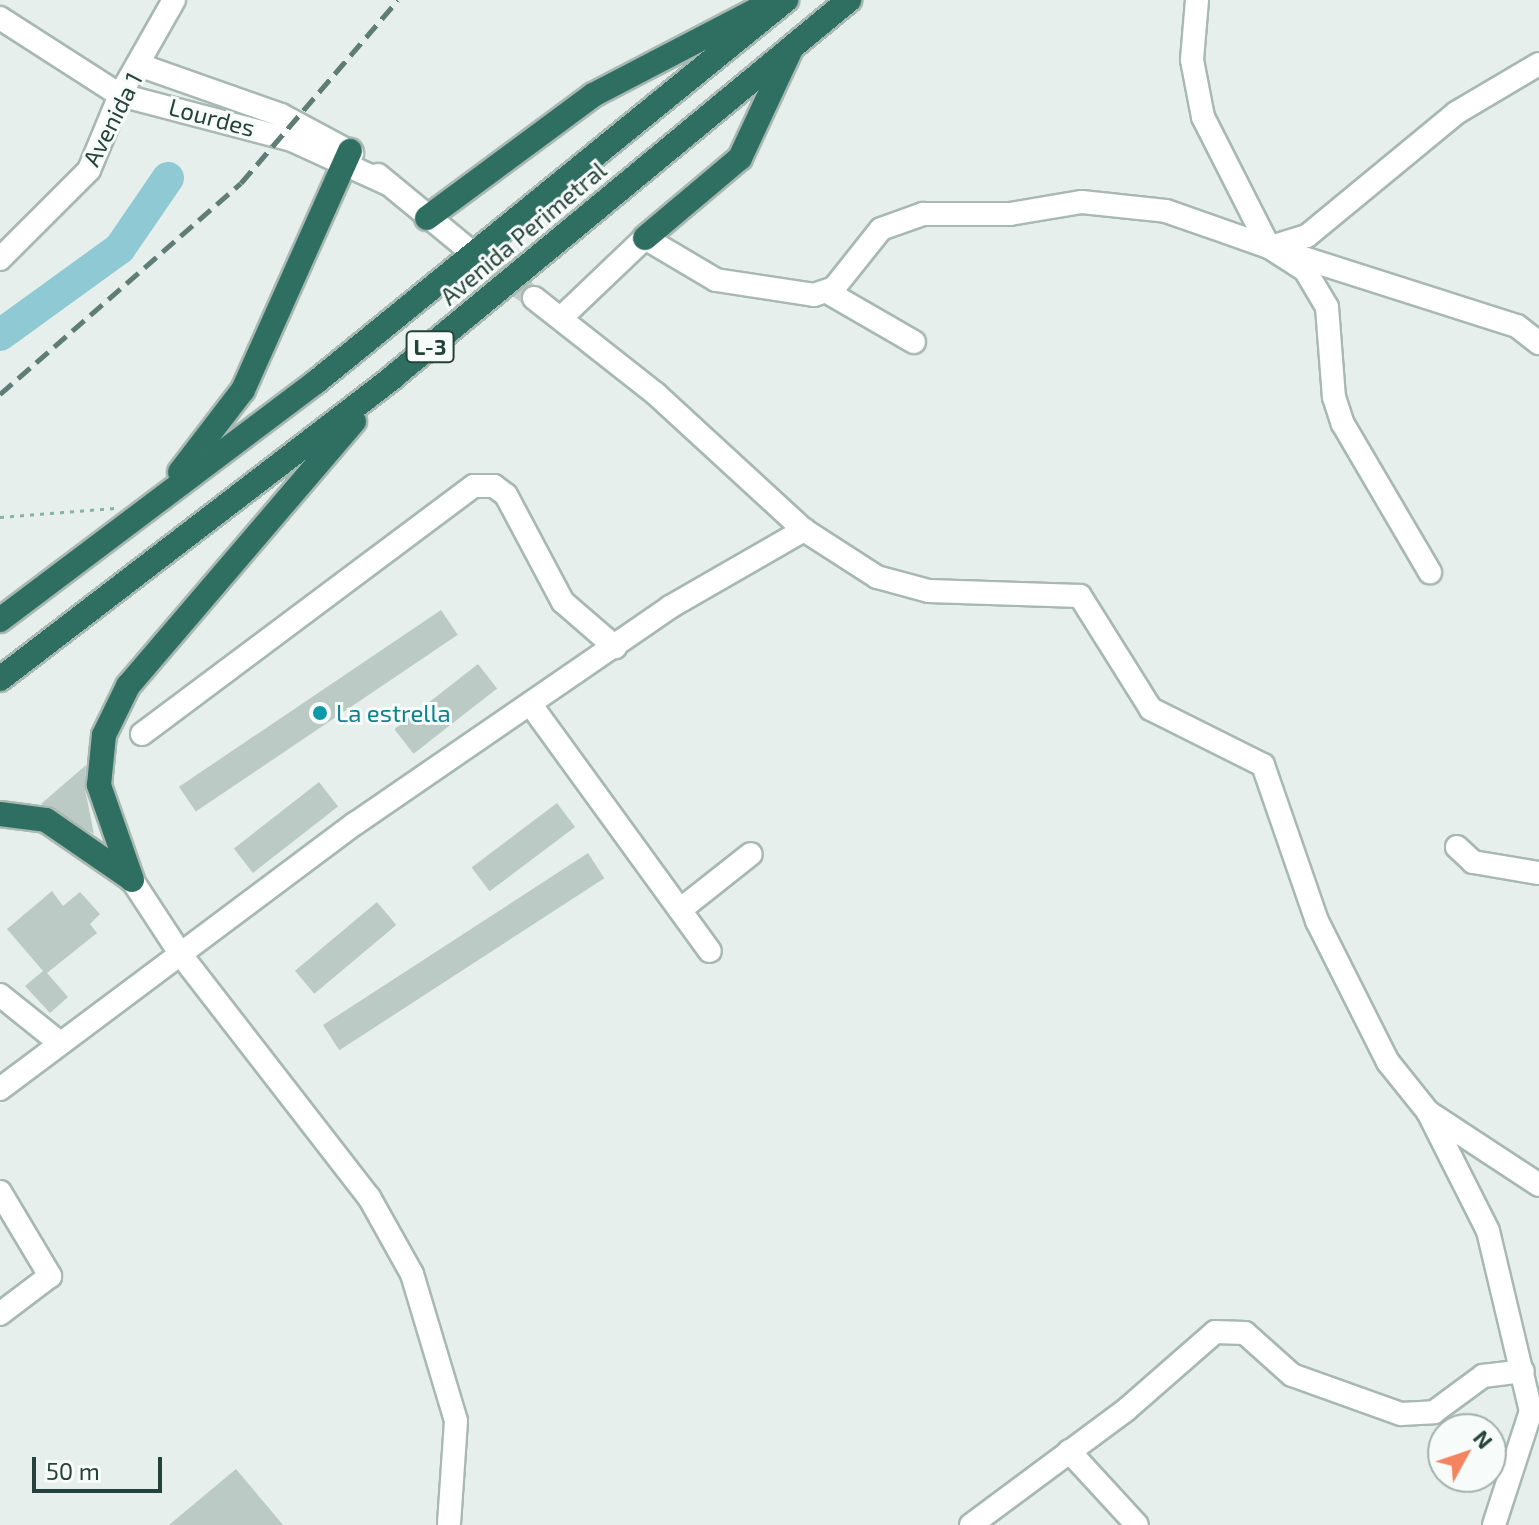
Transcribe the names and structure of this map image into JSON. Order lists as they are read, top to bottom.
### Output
{
  "streets": {
    "highway": ["Avenida Perimetral", "L-3"],
    "street": ["Lourdes", "Avenida 1"]
  },
  "crossings": [
    ["Lourdes", "Avenida 1"]
  ],
  "places": ["La estrella"],
  "scale_bar": "50 m",
  "north": "top right"
}
